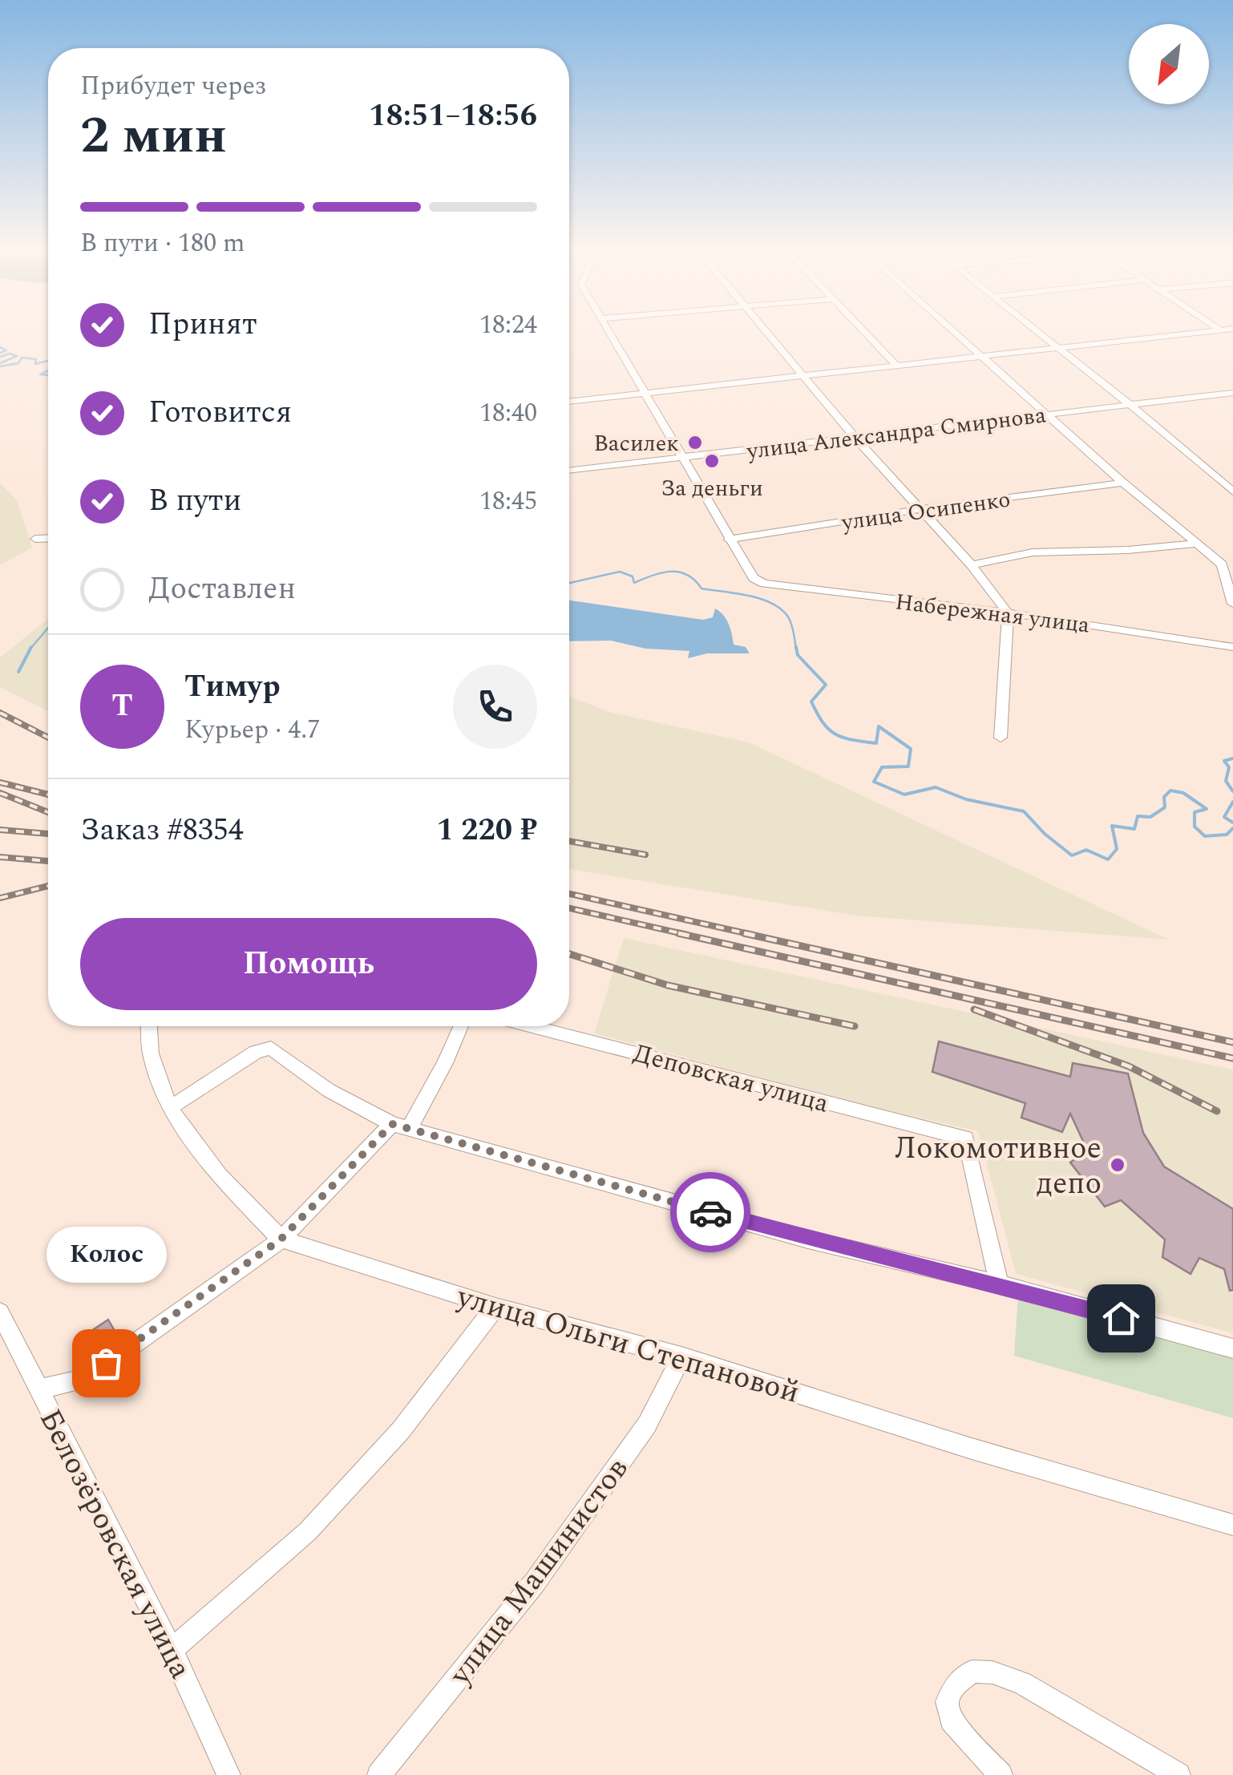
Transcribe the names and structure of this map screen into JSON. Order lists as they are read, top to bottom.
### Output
{
  "streets": {
    "street": [
      "улица Александра Смирнова",
      "улица Осипенко",
      "Набережная улица",
      "Деповская улица",
      "улица Ольги Степановой",
      "Белозёровская улица",
      "улица Машинистов"
    ]
  },
  "crossings": [
    ["улица Осипенко", "Набережная улица"],
    ["улица Ольги Степановой", "улица Машинистов"]
  ],
  "places": [
    "Василек",
    "За деньги",
    "Локомотивное депо",
    "Колос"
  ],
  "north": "bottom left",
  "page": {
    "heading": ["2 мин", "Прибудет через", "18:51–18:56"],
    "panel": [
      "Тимур",
      "Курьер · 4.7",
      "Заказ #8354",
      "1 220 ₽"
    ],
    "bar": "В пути · 180 m",
    "list": [
      ["Принят", "18:24"],
      ["Готовится", "18:40"],
      ["В пути", "18:45"],
      "Доставлен"
    ],
    "round": "Т",
    "buttons": "Помощь",
    "bubble": "Колос"
  }
}
